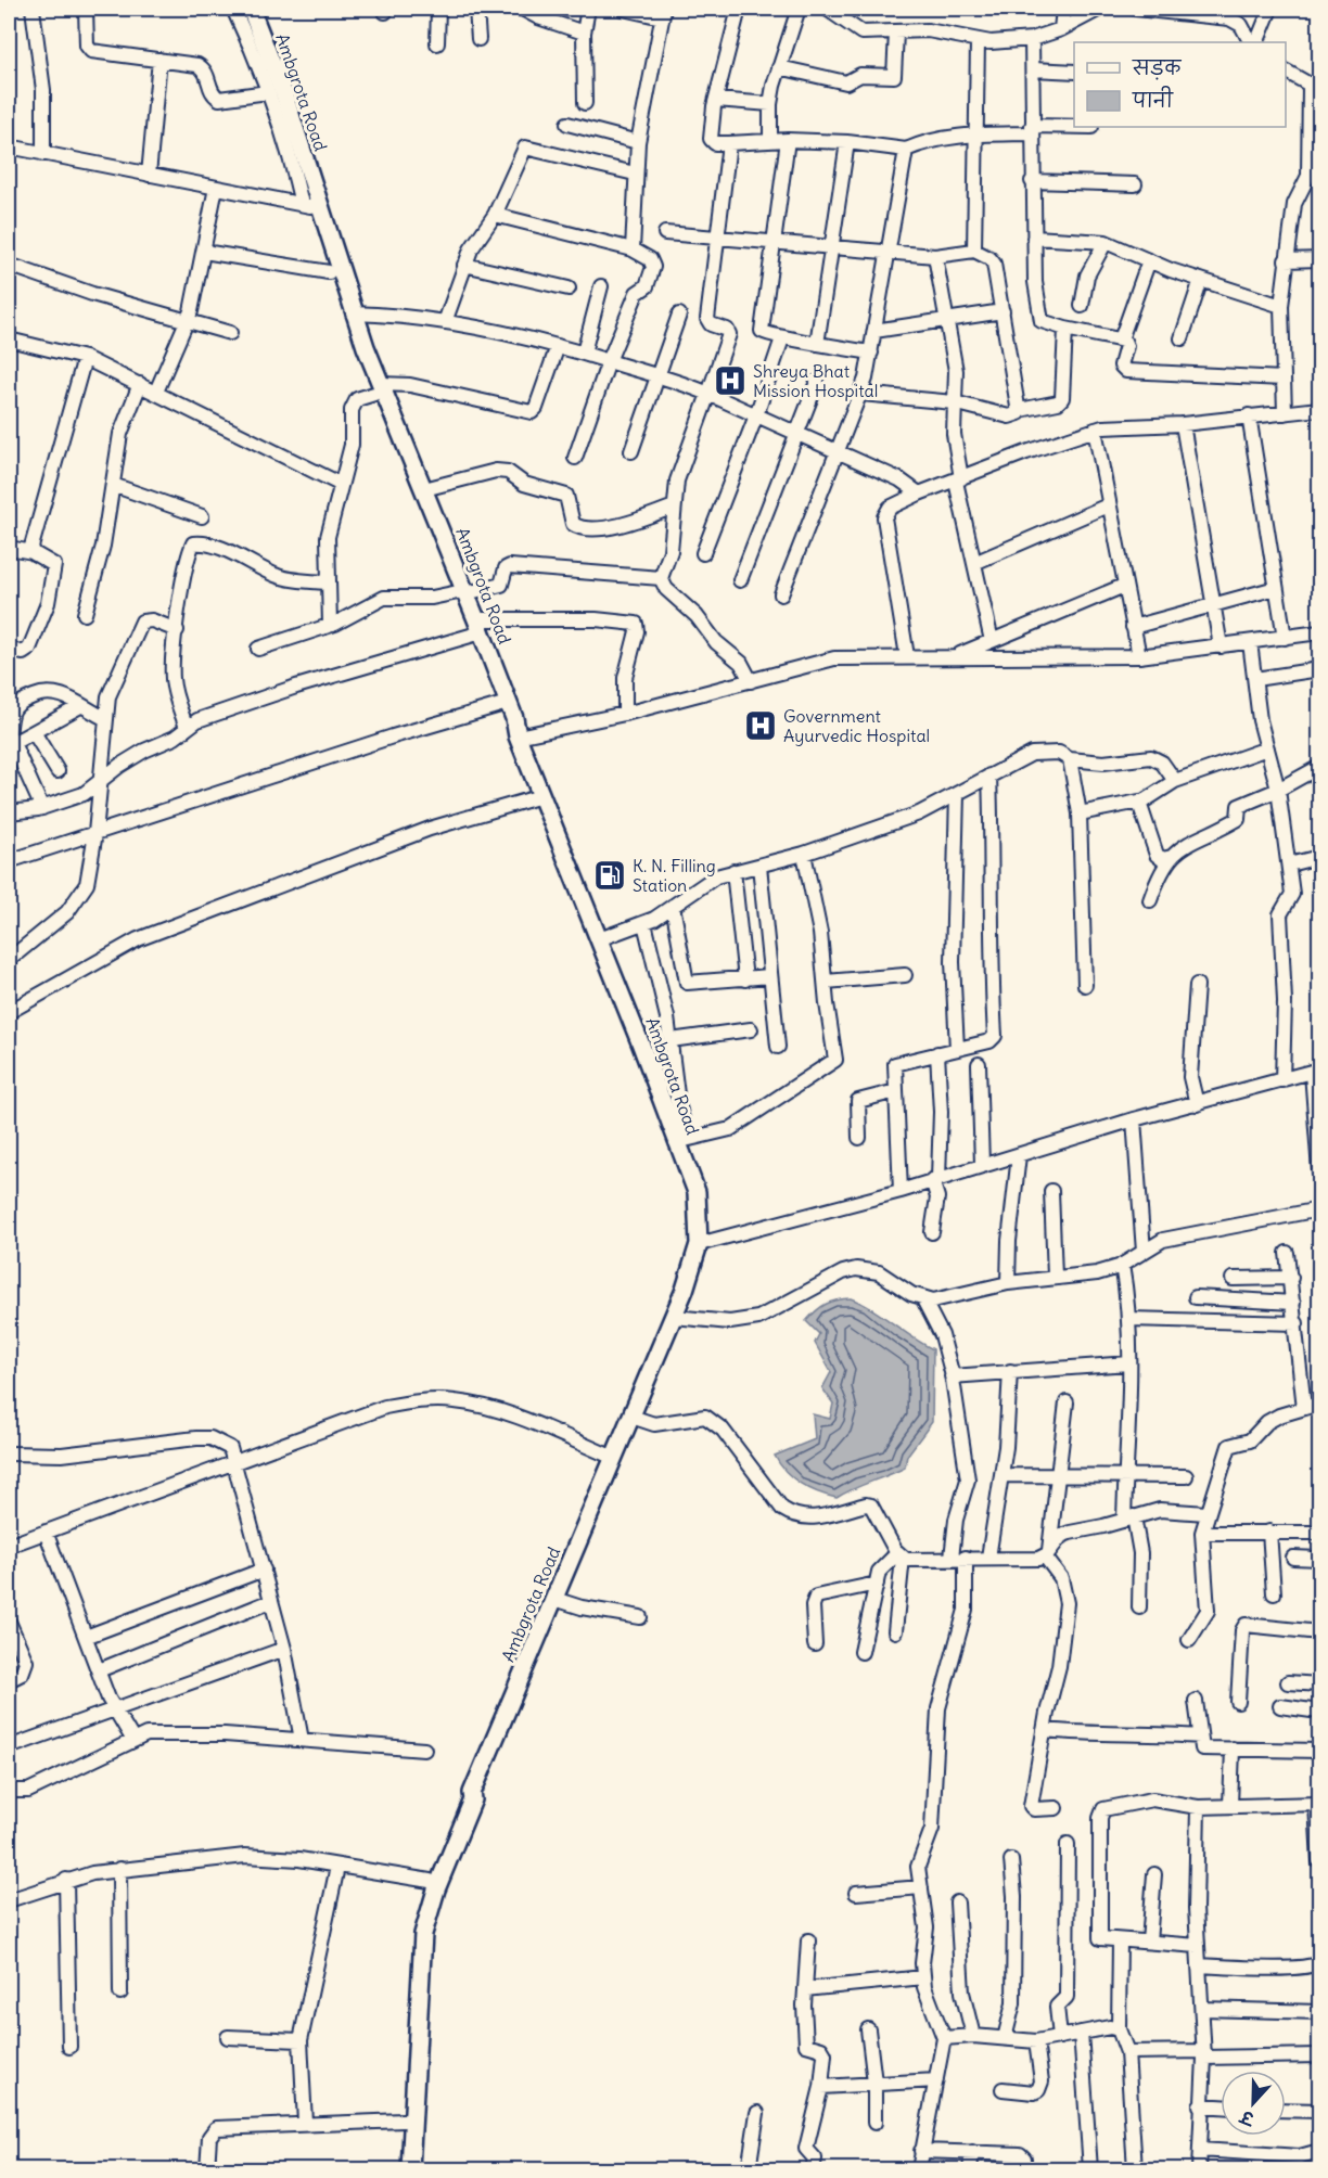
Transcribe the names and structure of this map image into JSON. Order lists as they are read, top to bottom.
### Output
{
  "streets": {
    "main road": ["Ambgrota Road"]
  },
  "places": {
    "hospital": ["Shreya Bhat Mission Hospital", "Government Ayurvedic Hospital"],
    "fuel station": ["K. N. Filling Station"]
  },
  "legend": ["सड़क", "पानी"],
  "north": "bottom"
}
